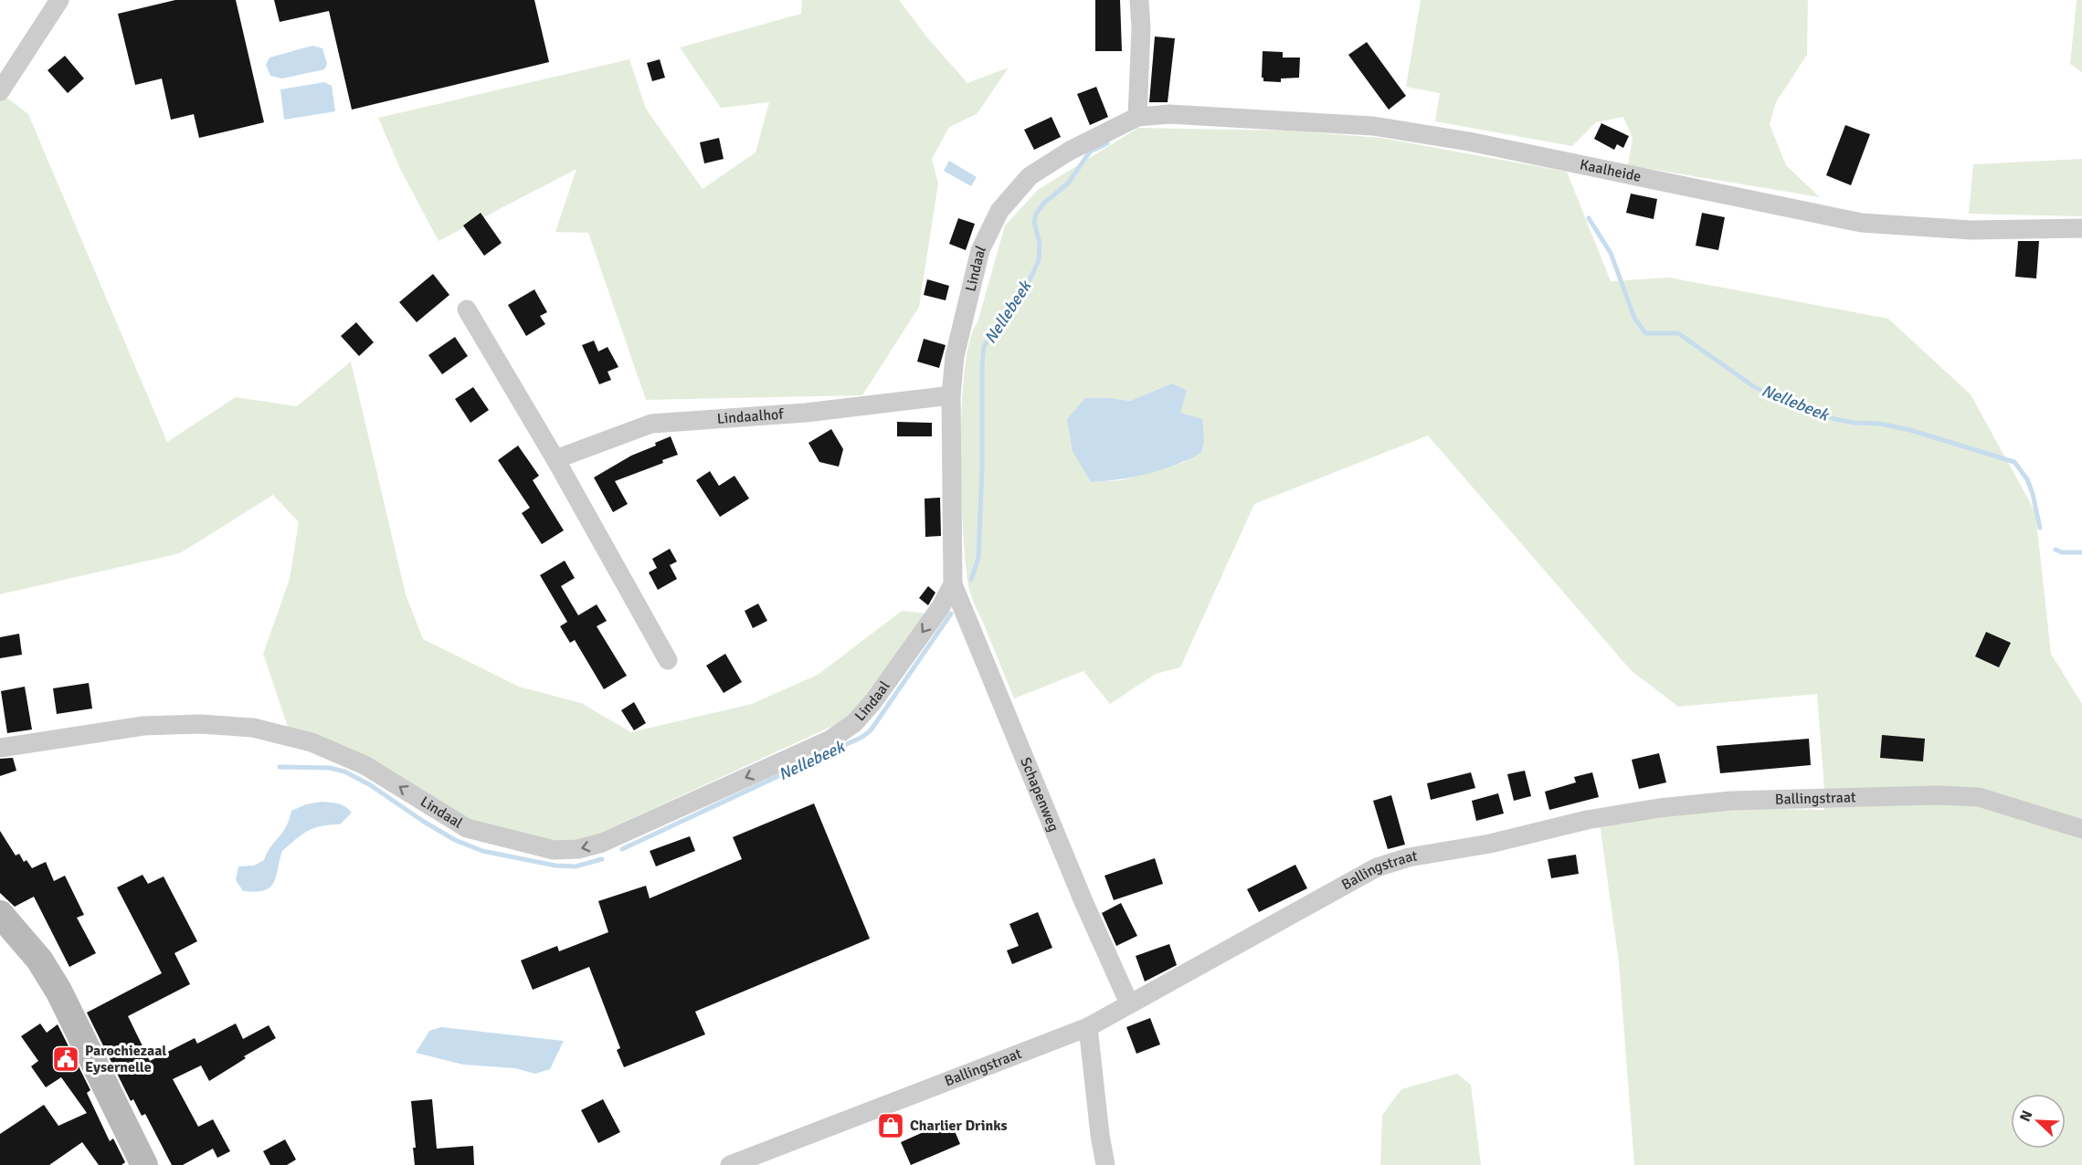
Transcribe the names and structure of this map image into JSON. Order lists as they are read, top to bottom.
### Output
{
  "streets": {
    "street": [
      "Kaalheide",
      "Lindaal",
      "Lindaalhof",
      "Schapenweg",
      "Ballingstraat"
    ]
  },
  "crossings": [
    ["Kaalheide", "Lindaal"],
    ["Lindaal", "Lindaalhof"],
    ["Lindaal", "Schapenweg"],
    ["Schapenweg", "Ballingstraat"]
  ],
  "one_way": ["Lindaal"],
  "water": ["Nellebeek"],
  "places": {
    "public building": ["Parochiezaal Eysernelle"],
    "shop": ["Charlier Drinks"]
  },
  "north": "top left"
}
